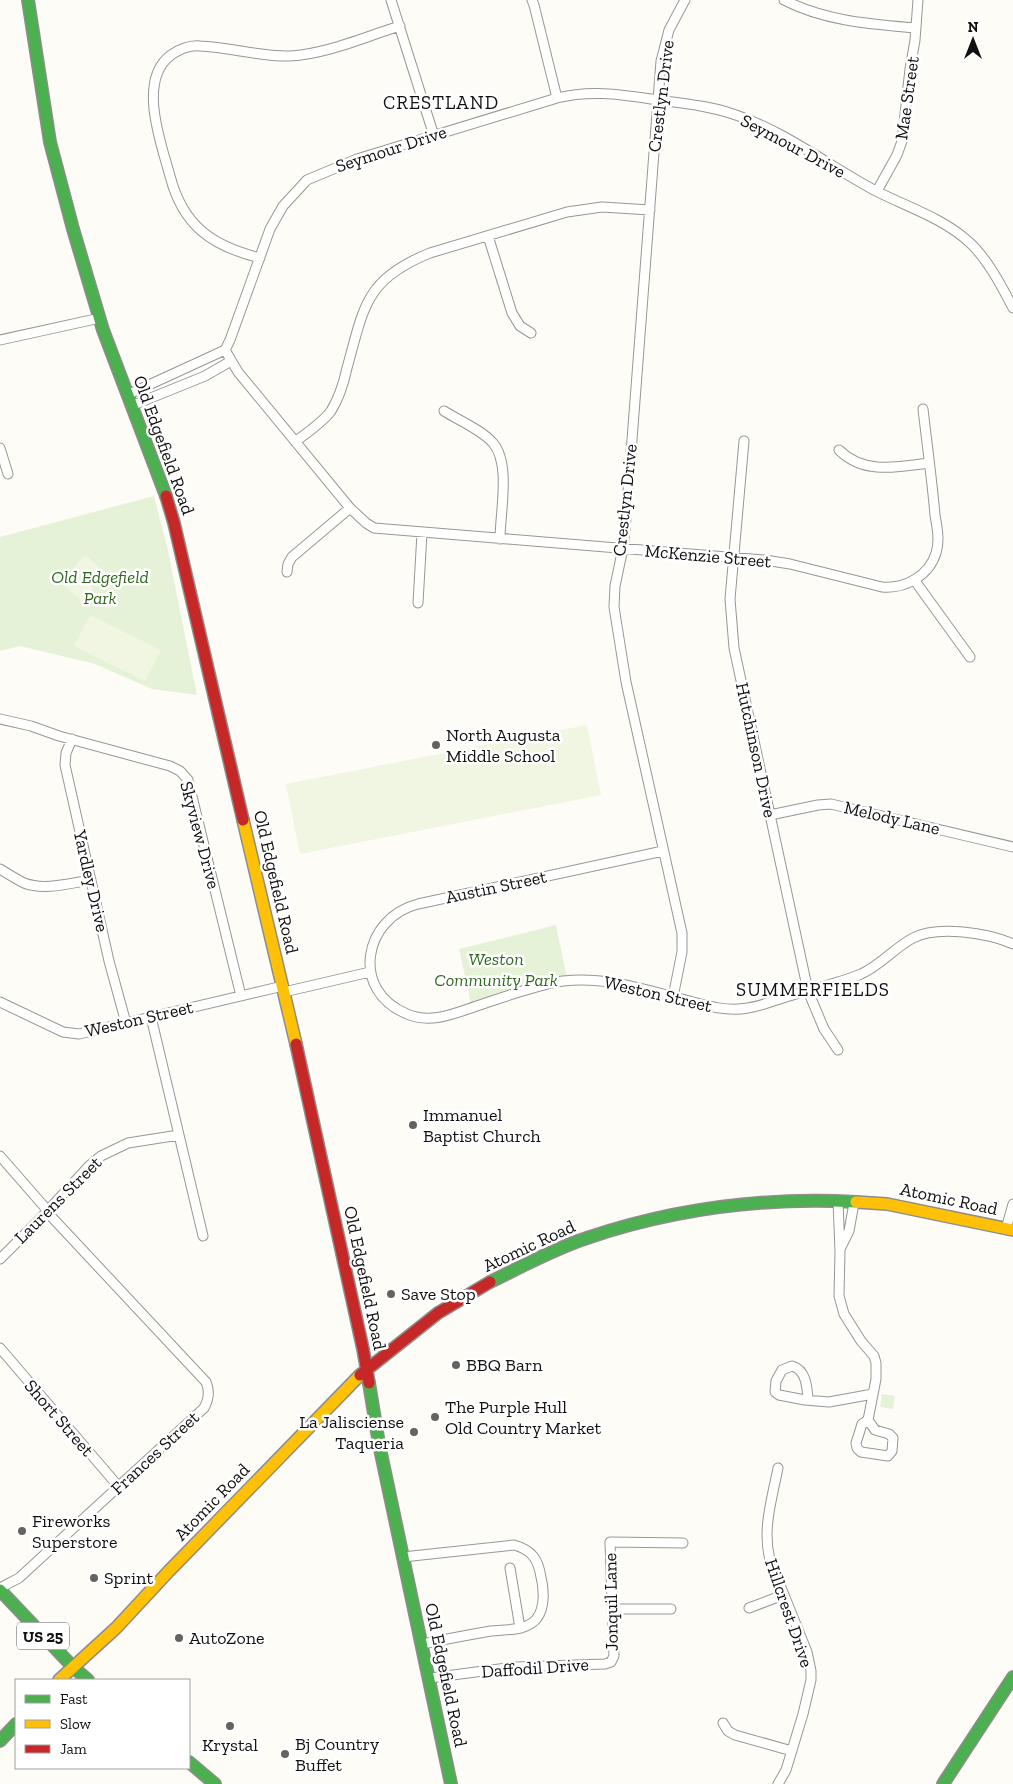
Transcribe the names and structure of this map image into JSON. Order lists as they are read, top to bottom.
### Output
{
  "streets": {
    "street": [
      "Crestlyn Drive",
      "Mae Street",
      "Seymour Drive",
      "Old Edgefield Road",
      "McKenzie Street",
      "Hutchinson Drive",
      "Melody Lane",
      "Skyview Drive",
      "Yardley Drive",
      "Austin Street",
      "Weston Street",
      "Atomic Road",
      "Laurens Street",
      "Short Street",
      "Frances Street",
      "Jonquil Lane",
      "Hillcrest Drive",
      "US 25",
      "Daffodil Drive"
    ]
  },
  "crossings": [
    ["Crestlyn Drive", "Seymour Drive"],
    ["Crestlyn Drive", "McKenzie Street"],
    ["Crestlyn Drive", "Austin Street"],
    ["Crestlyn Drive", "Weston Street"],
    ["Mae Street", "Seymour Drive"],
    ["Old Edgefield Road", "Weston Street"],
    ["Old Edgefield Road", "Atomic Road"],
    ["Old Edgefield Road", "Daffodil Drive"],
    ["McKenzie Street", "Hutchinson Drive"],
    ["Hutchinson Drive", "Melody Lane"],
    ["Hutchinson Drive", "Weston Street"],
    ["Skyview Drive", "Yardley Drive"],
    ["Skyview Drive", "Weston Street"],
    ["Yardley Drive", "Weston Street"],
    ["Austin Street", "Weston Street"],
    ["Atomic Road", "US 25"],
    ["Laurens Street", "Frances Street"],
    ["Short Street", "Frances Street"],
    ["Frances Street", "US 25"],
    ["Jonquil Lane", "Daffodil Drive"]
  ],
  "districts": ["CRESTLAND", "SUMMERFIELDS"],
  "parks": ["Old Edgefield Park", "Weston Community Park"],
  "places": [
    "North Augusta Middle School",
    "Immanuel Baptist Church",
    "Save Stop",
    "BBQ Barn",
    "The Purple Hull Old Country Market",
    "La Jalisciense Taqueria",
    "Fireworks Superstore",
    "Sprint",
    "AutoZone",
    "Krystal",
    "Bj Country Buffet"
  ],
  "legend": ["Fast", "Slow", "Jam"],
  "north": "top"
}
